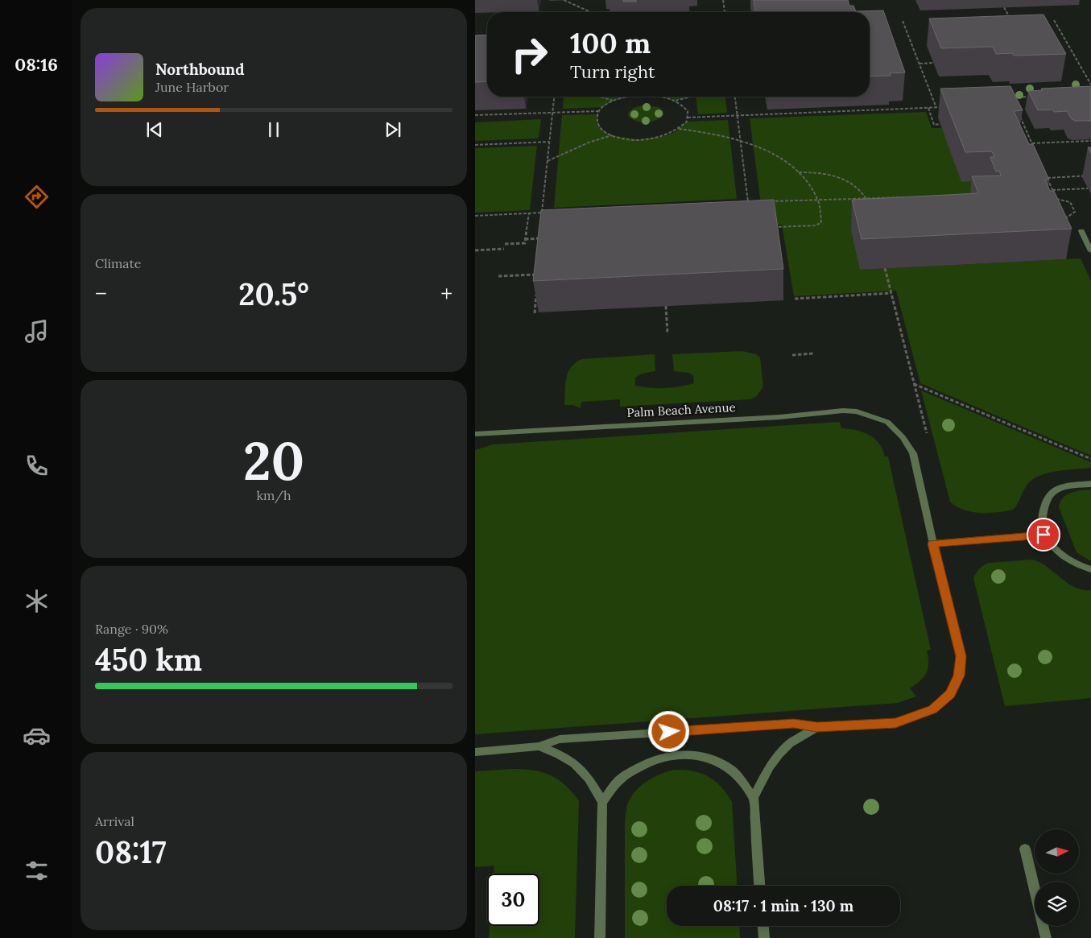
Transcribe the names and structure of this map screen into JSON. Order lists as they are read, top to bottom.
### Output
{
  "streets": {
    "street": ["Palm Beach Avenue"]
  },
  "north": "right",
  "page": {
    "tabs": "08:16",
    "turn": ["100 m", "Turn right"],
    "song": ["Northbound", "June Harbor"],
    "tile": [
      "Climate",
      ["20", "km/h"],
      ["Range · 90%", "450 km"],
      ["Arrival", "08:17"]
    ],
    "heat": ["−", "20.5°", "+"],
    "limit": "30",
    "trip": "08:17 · 1 min · 130 m"
  }
}
